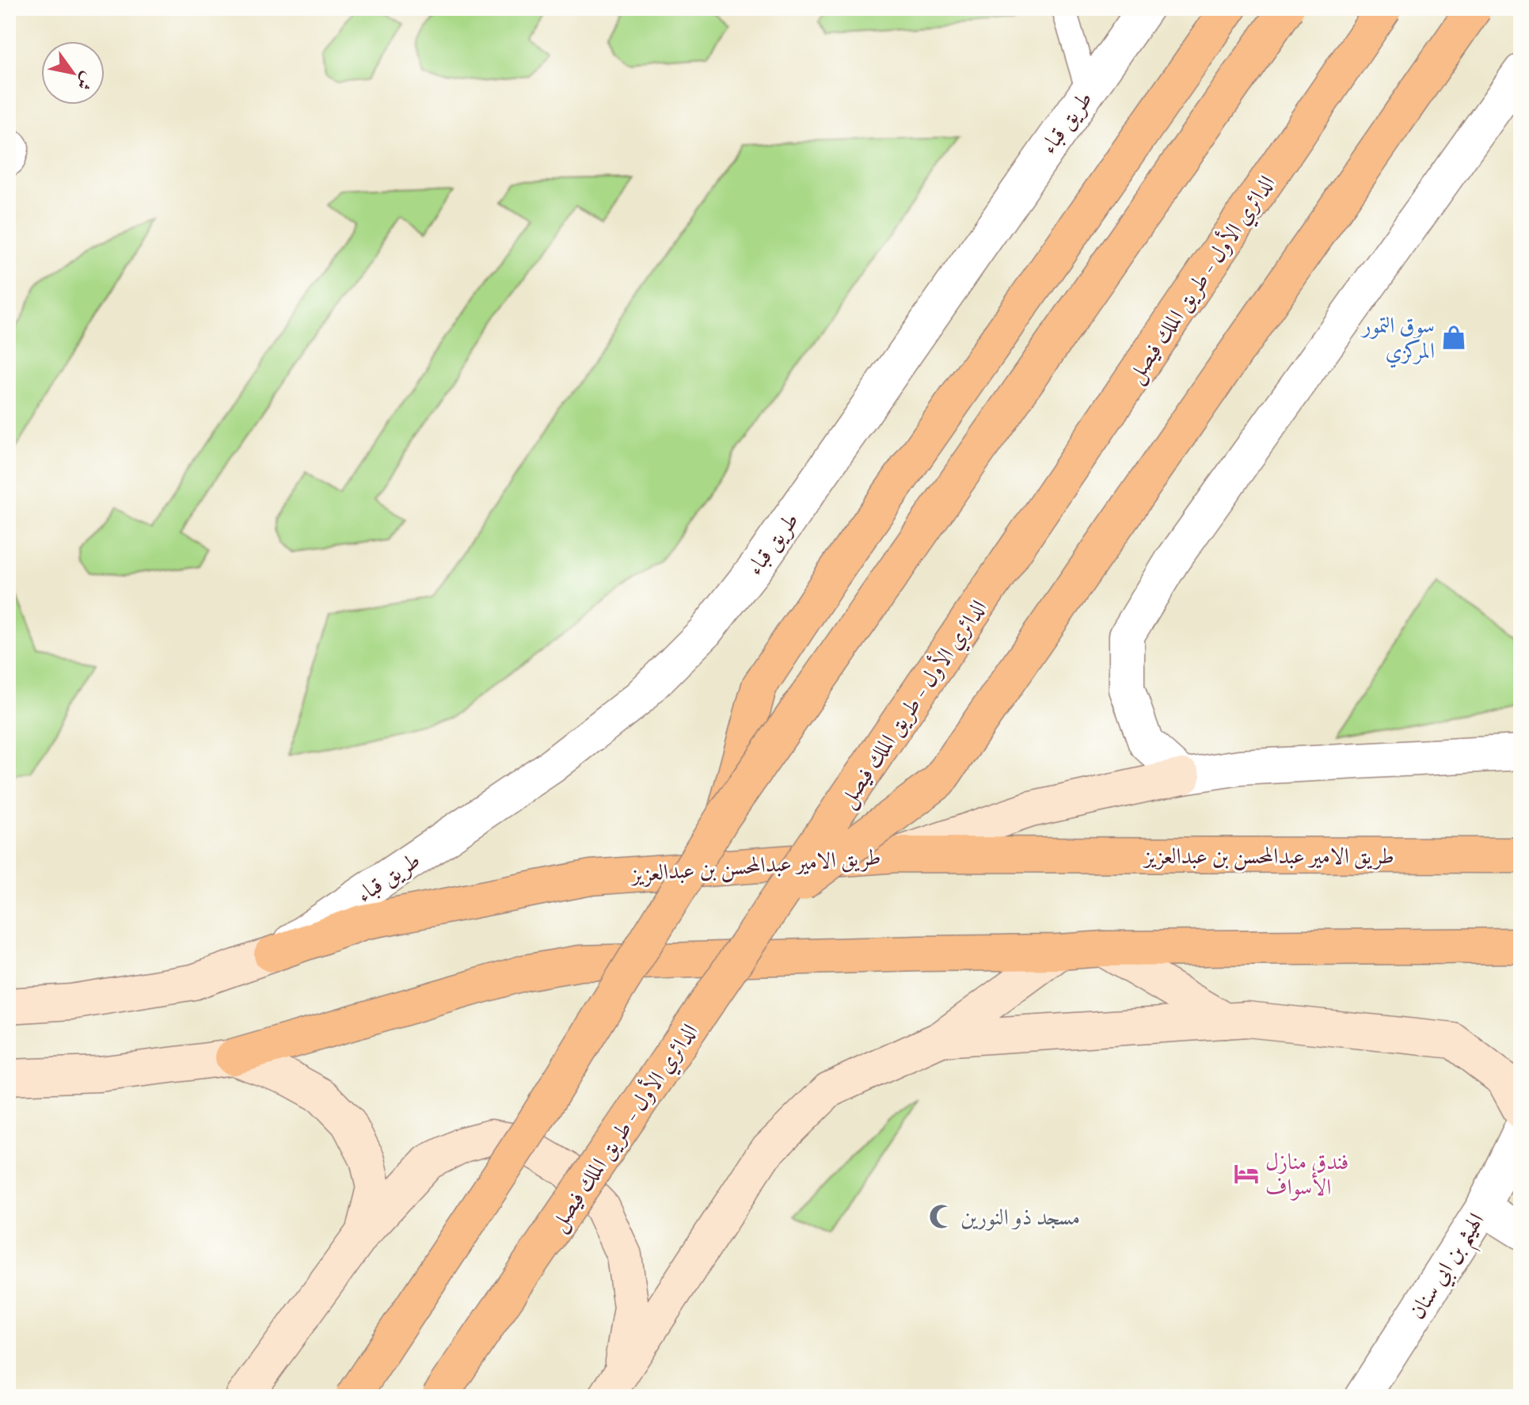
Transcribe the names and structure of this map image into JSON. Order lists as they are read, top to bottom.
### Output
{
  "streets": {
    "main road": ["الدائري الأول - طريق الملك فيصل", "طريق الامير عبدالمحسن بن عبدالعزيز"],
    "street": ["طريق قباء", "الهيثم بن ابي سنان"]
  },
  "crossings": [
    ["طريق قباء", "طريق الامير عبدالمحسن بن عبدالعزيز"]
  ],
  "places": {
    "shop": ["سوق التمور المركزي"],
    "hotel": ["فندق منازل الأسواف"],
    "mosque": ["مسجد ذو النورين"]
  },
  "north": "bottom right"
}
